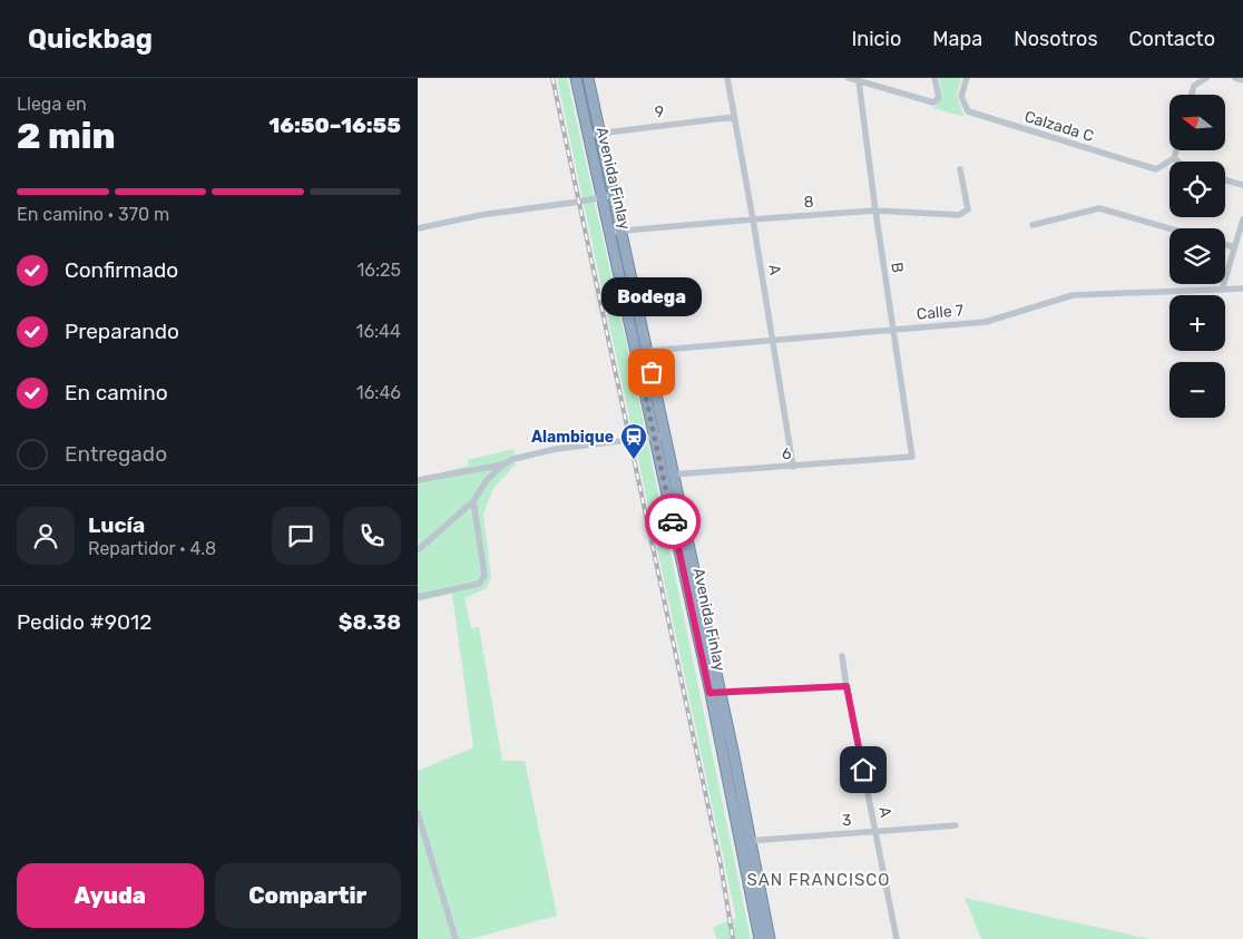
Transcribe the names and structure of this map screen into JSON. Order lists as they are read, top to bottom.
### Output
{
  "streets": {
    "highway": ["Avenida Finlay"],
    "street": [
      "9",
      "Calzada C",
      "8",
      "B",
      "A",
      "Calle 7",
      "6",
      "3"
    ]
  },
  "crossings": [
    ["9", "Avenida Finlay"],
    ["9", "A"],
    ["Avenida Finlay", "8"],
    ["Avenida Finlay", "Calle 7"],
    ["Avenida Finlay", "6"],
    ["Avenida Finlay", "3"],
    ["8", "B"],
    ["8", "A"],
    ["B", "Calle 7"],
    ["B", "6"],
    ["A", "Calle 7"],
    ["A", "6"],
    ["A", "3"]
  ],
  "districts": ["SAN FRANCISCO"],
  "places": {
    "other": ["Bodega"],
    "station": ["Alambique"]
  },
  "north": "left",
  "page": {
    "header": "Quickbag",
    "nav": [
      "Inicio",
      "Mapa",
      "Nosotros",
      "Contacto"
    ],
    "heading": ["2 min", "Llega en", "16:50–16:55"],
    "panel": [
      "Lucía",
      "Repartidor · 4.8",
      "Pedido #9012",
      "$8.38"
    ],
    "map_buttons": ["+", "−"],
    "bar": "En camino · 370 m",
    "list": [
      ["Confirmado", "16:25"],
      ["Preparando", "16:44"],
      ["En camino", "16:46"],
      "Entregado"
    ],
    "bubble": "Bodega",
    "buttons": ["Ayuda", "Compartir"]
  }
}
